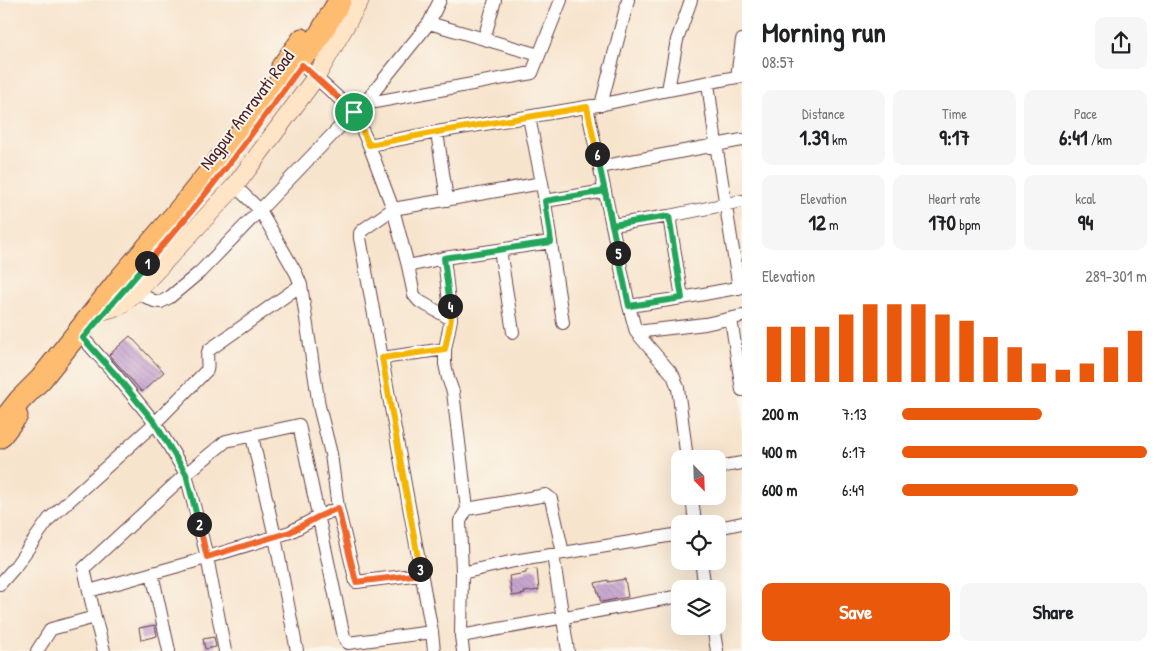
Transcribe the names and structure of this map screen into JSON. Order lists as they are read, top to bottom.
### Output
{
  "streets": {
    "highway": ["Nagpur Amravati Road"]
  },
  "north": "bottom right",
  "page": {
    "heading": ["Morning run", "08:57"],
    "stats": [
      ["Distance", "1.39 km"],
      ["Time", "9:17"],
      ["Pace", "6:41 /km"],
      ["Elevation", "12 m"],
      ["Heart rate", "170 bpm"],
      ["kcal", "94"]
    ],
    "pins": [
      "6",
      "5",
      "1",
      "4",
      "2",
      "3"
    ],
    "chart": ["Elevation", "289–301 m"],
    "list": [
      {
        "name": "200 m",
        "note": "7:13"
      },
      {
        "name": "400 m",
        "note": "6:17"
      },
      {
        "name": "600 m",
        "note": "6:49"
      }
    ],
    "buttons": ["Save", "Share"]
  }
}
